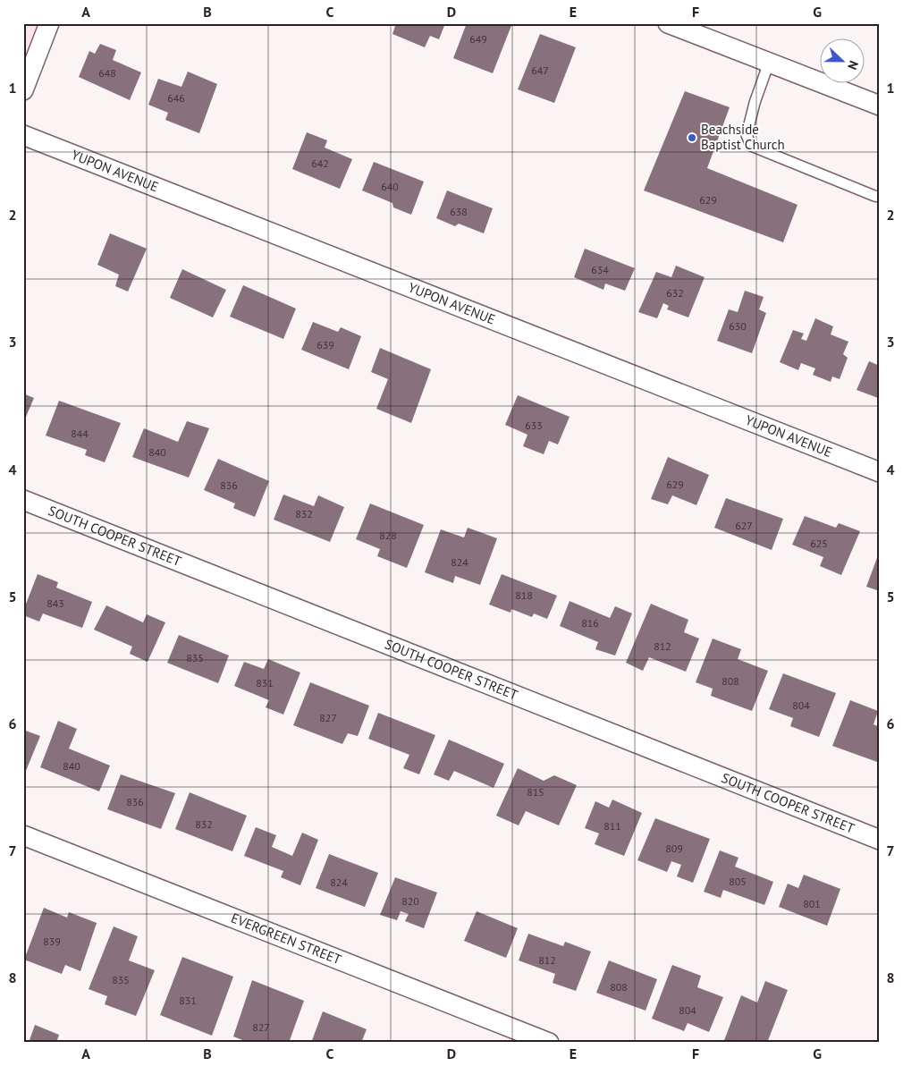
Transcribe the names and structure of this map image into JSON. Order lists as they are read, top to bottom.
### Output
{
  "streets": {
    "street": ["YUPON AVENUE", "SOUTH COOPER STREET", "EVERGREEN STREET"]
  },
  "places": ["Beachside Baptist Church"],
  "house_numbers": [
    "649",
    "647",
    "648",
    "646",
    "642",
    "640",
    "629",
    "638",
    "634",
    "632",
    "630",
    "639",
    "633",
    "844",
    "840",
    "629",
    "836",
    "832",
    "627",
    "828",
    "625",
    "824",
    "818",
    "843",
    "816",
    "812",
    "835",
    "808",
    "831",
    "804",
    "827",
    "840",
    "815",
    "836",
    "832",
    "811",
    "809",
    "805",
    "824",
    "820",
    "801",
    "839",
    "812",
    "835",
    "808",
    "831",
    "804",
    "827"
  ],
  "north": "right",
  "grid": {
    "columns": [
      "A",
      "B",
      "C",
      "D",
      "E",
      "F",
      "G"
    ],
    "rows": [
      "1",
      "2",
      "3",
      "4",
      "5",
      "6",
      "7",
      "8"
    ]
  }
}
